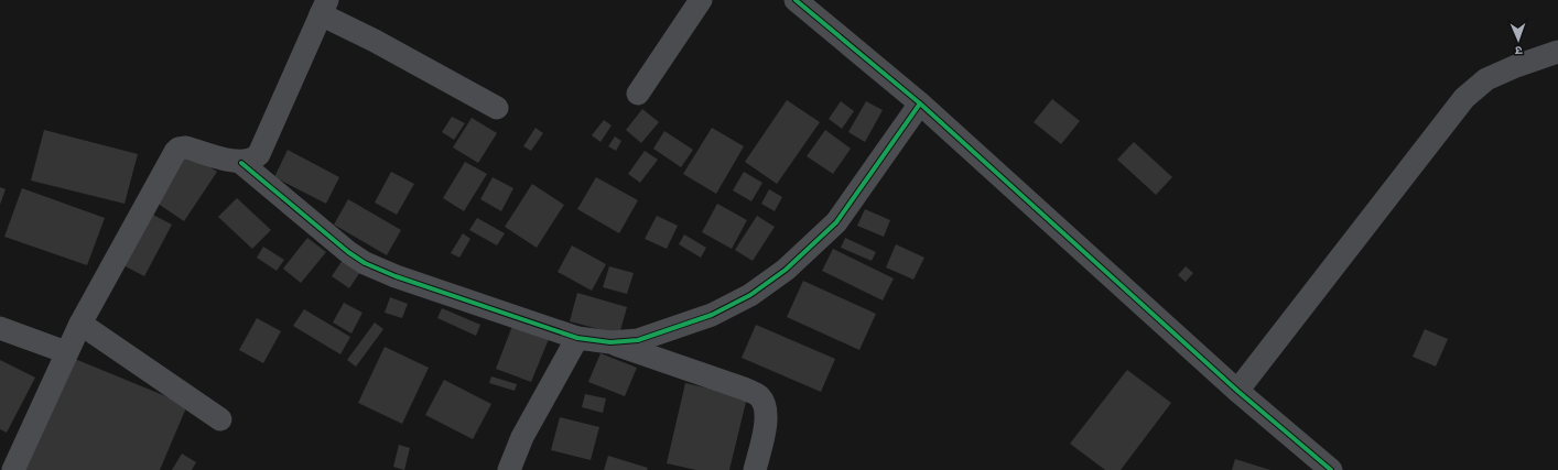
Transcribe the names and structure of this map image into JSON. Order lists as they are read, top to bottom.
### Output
{
  "north": "bottom"
}
